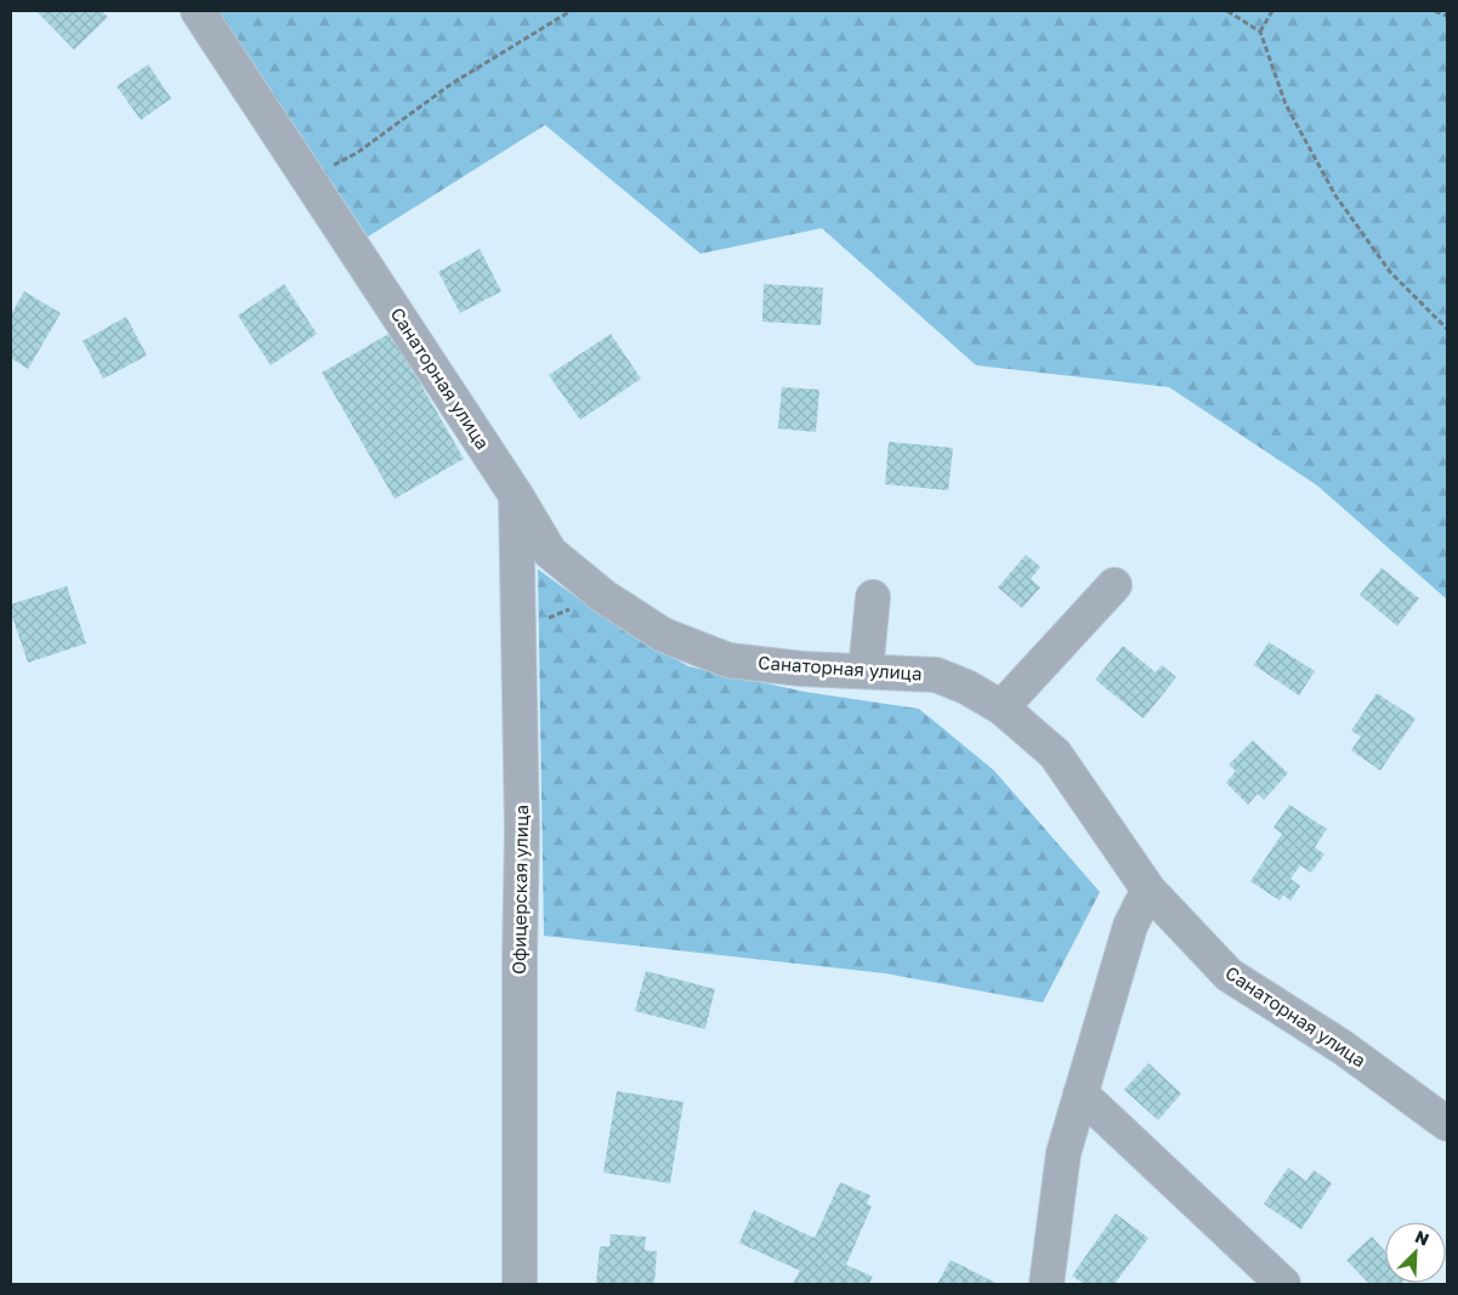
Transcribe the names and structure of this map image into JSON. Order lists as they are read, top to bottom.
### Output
{
  "streets": {
    "street": ["Санаторная улица", "Офицерская улица"]
  },
  "crossings": [
    ["Санаторная улица", "Офицерская улица"]
  ],
  "north": "top right"
}
